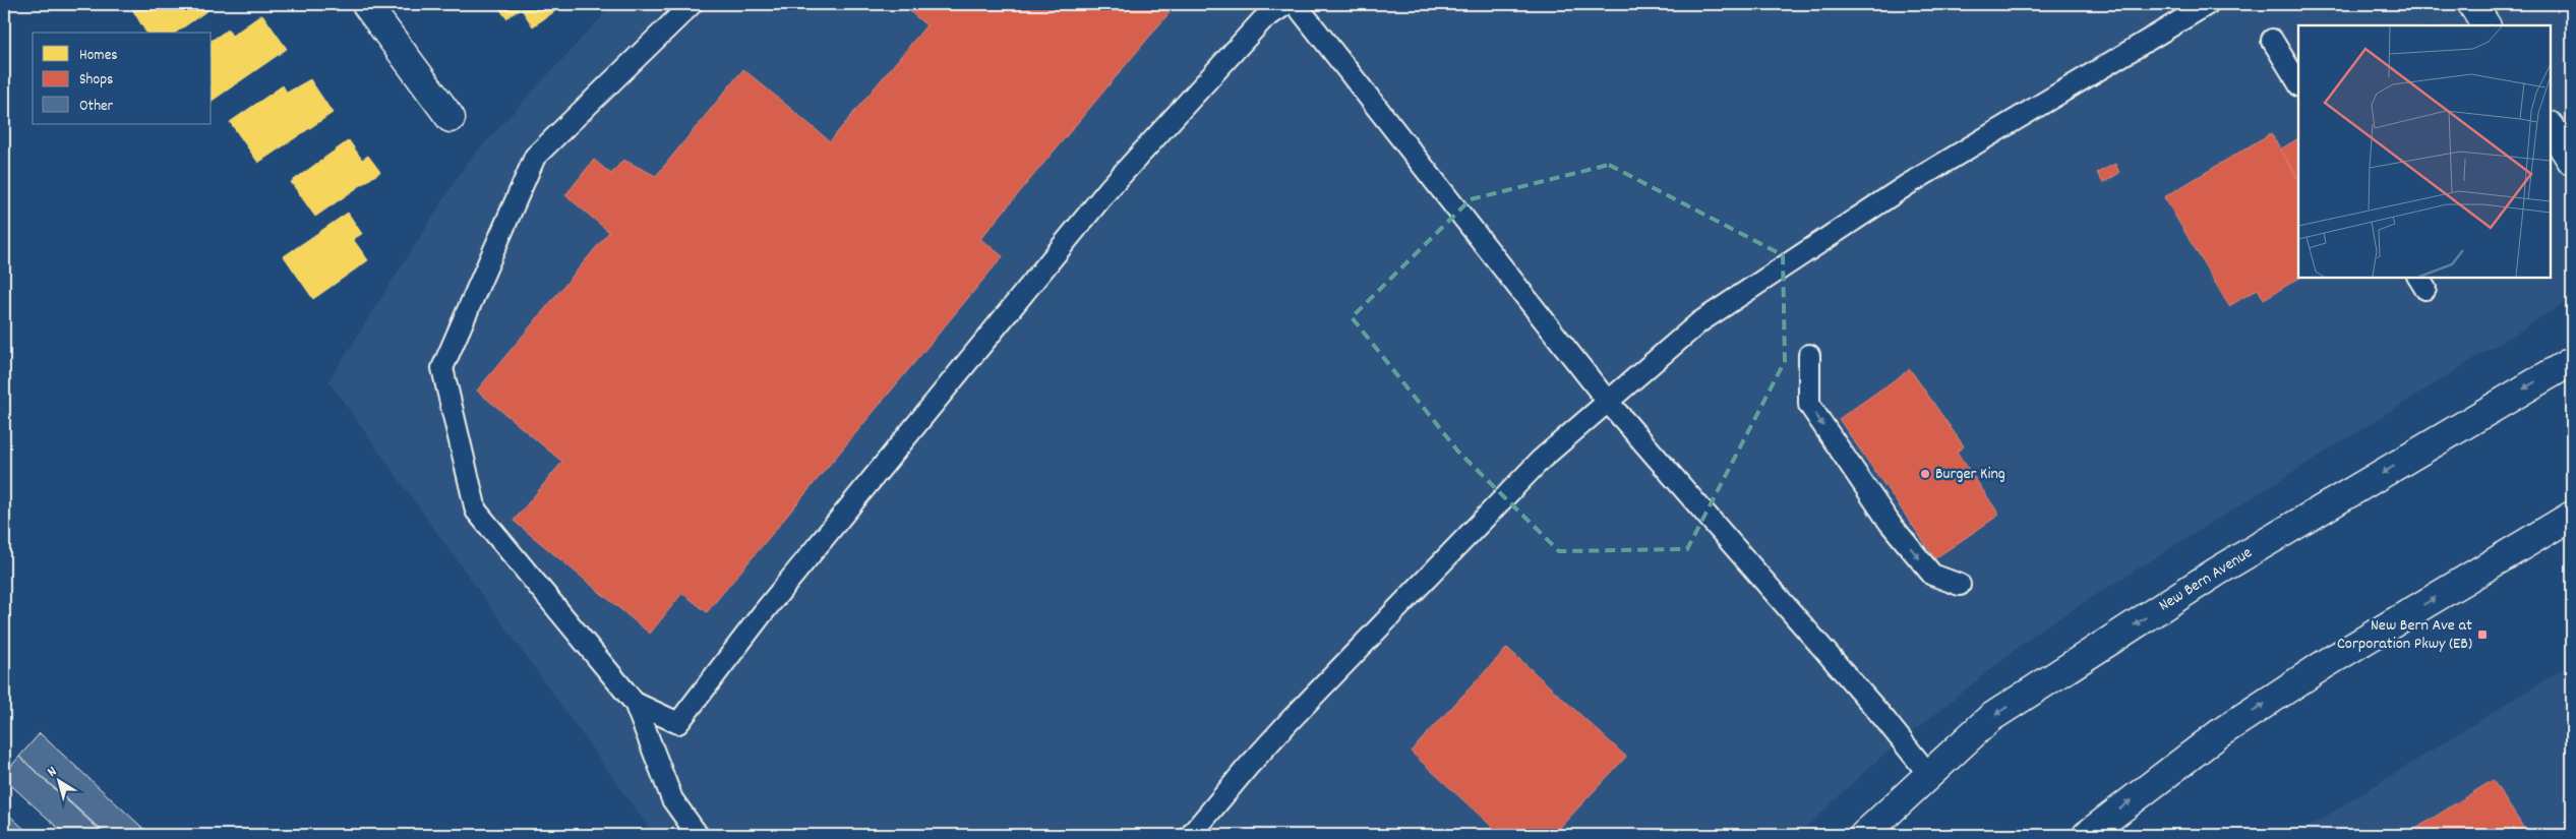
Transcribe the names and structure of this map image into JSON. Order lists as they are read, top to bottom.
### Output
{
  "streets": {
    "main road": ["New Bern Avenue"]
  },
  "places": {
    "other": ["Burger King"],
    "transit": ["New Bern Ave at Corporation Pkwy (EB)"]
  },
  "legend": ["Homes", "Shops", "Other"],
  "north": "top left"
}
